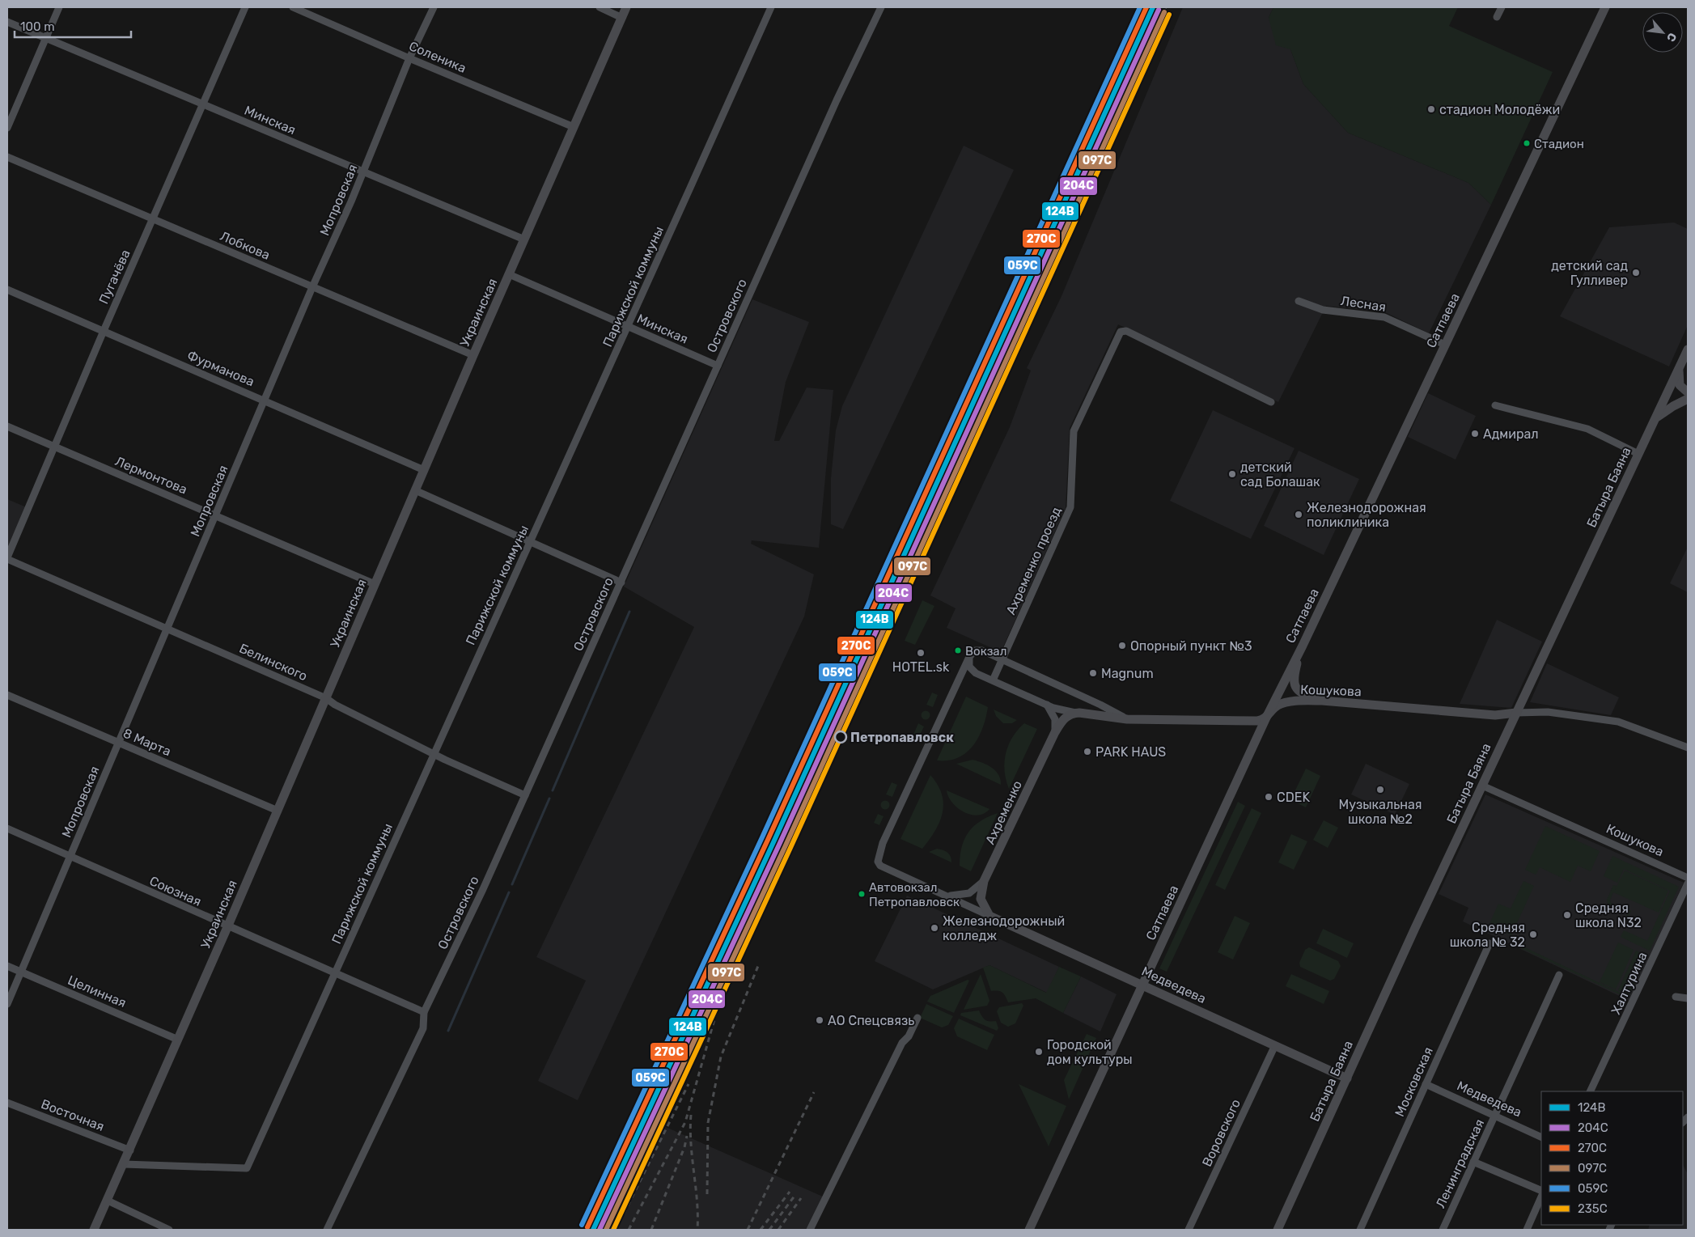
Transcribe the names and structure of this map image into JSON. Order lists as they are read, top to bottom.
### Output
{
  "streets": {
    "street": [
      "Соленика",
      "Минская",
      "Мопровская",
      "Лобкова",
      "Пугачёва",
      "Парижской коммуны",
      "Лесная",
      "Украинская",
      "Островского",
      "Сатпаева",
      "Фурманова",
      "Лермонтова",
      "Батыра Баяна",
      "Ахременко проезд",
      "Белинского",
      "Кошукова",
      "8 Марта",
      "Ахременко",
      "Союзная",
      "Халтурина",
      "Медведева",
      "Целинная",
      "Московская",
      "Восточная",
      "Воровского",
      "Ленинградская"
    ]
  },
  "crossings": [
    ["Соленика", "Мопровская"],
    ["Соленика", "Украинская"],
    ["Минская", "Мопровская"],
    ["Минская", "Пугачёва"],
    ["Минская", "Парижской коммуны"],
    ["Минская", "Украинская"],
    ["Минская", "Островского"],
    ["Мопровская", "Лобкова"],
    ["Мопровская", "Фурманова"],
    ["Мопровская", "Лермонтова"],
    ["Мопровская", "Белинского"],
    ["Мопровская", "8 Марта"],
    ["Мопровская", "Союзная"],
    ["Мопровская", "Целинная"],
    ["Лобкова", "Пугачёва"],
    ["Лобкова", "Украинская"],
    ["Пугачёва", "Фурманова"],
    ["Пугачёва", "Лермонтова"],
    ["Пугачёва", "Белинского"],
    ["Парижской коммуны", "Украинская"],
    ["Парижской коммуны", "Белинского"],
    ["Парижской коммуны", "Союзная"],
    ["Лесная", "Сатпаева"],
    ["Украинская", "Фурманова"],
    ["Украинская", "Лермонтова"],
    ["Украинская", "Белинского"],
    ["Украинская", "8 Марта"],
    ["Украинская", "Союзная"],
    ["Украинская", "Целинная"],
    ["Украинская", "Восточная"],
    ["Островского", "Белинского"],
    ["Островского", "Союзная"],
    ["Сатпаева", "Кошукова"],
    ["Сатпаева", "Медведева"],
    ["Батыра Баяна", "Кошукова"],
    ["Батыра Баяна", "Медведева"],
    ["Ахременко", "Медведева"],
    ["Медведева", "Московская"],
    ["Медведева", "Воровского"],
    ["Медведева", "Ленинградская"]
  ],
  "places": [
    "стадион Молодёжи",
    "Стадион",
    "детский сад Гулливер",
    "Адмирал",
    "детский сад Болашак",
    "Железнодорожная поликлиника",
    "Опорный пункт №3",
    "Вокзал",
    "HOTEL.sk",
    "Magnum",
    "Петропавловск",
    "PARK HAUS",
    "Музыкальная школа №2",
    "CDEK",
    "Автовокзал Петропавловск",
    "Средняя школа N32",
    "Железнодорожный колледж",
    "Средняя школа № 32",
    "АО Спецсвязь",
    "Городской дом культуры"
  ],
  "lines": [
    "transit line 124В",
    "transit line 270С",
    "transit line 059С",
    "transit line 204С",
    "transit line 097С",
    "transit line 235С"
  ],
  "legend": [
    "124В",
    "204С",
    "270С",
    "097С",
    "059С",
    "235С"
  ],
  "scale_bar": "100 m",
  "north": "bottom right"
}
